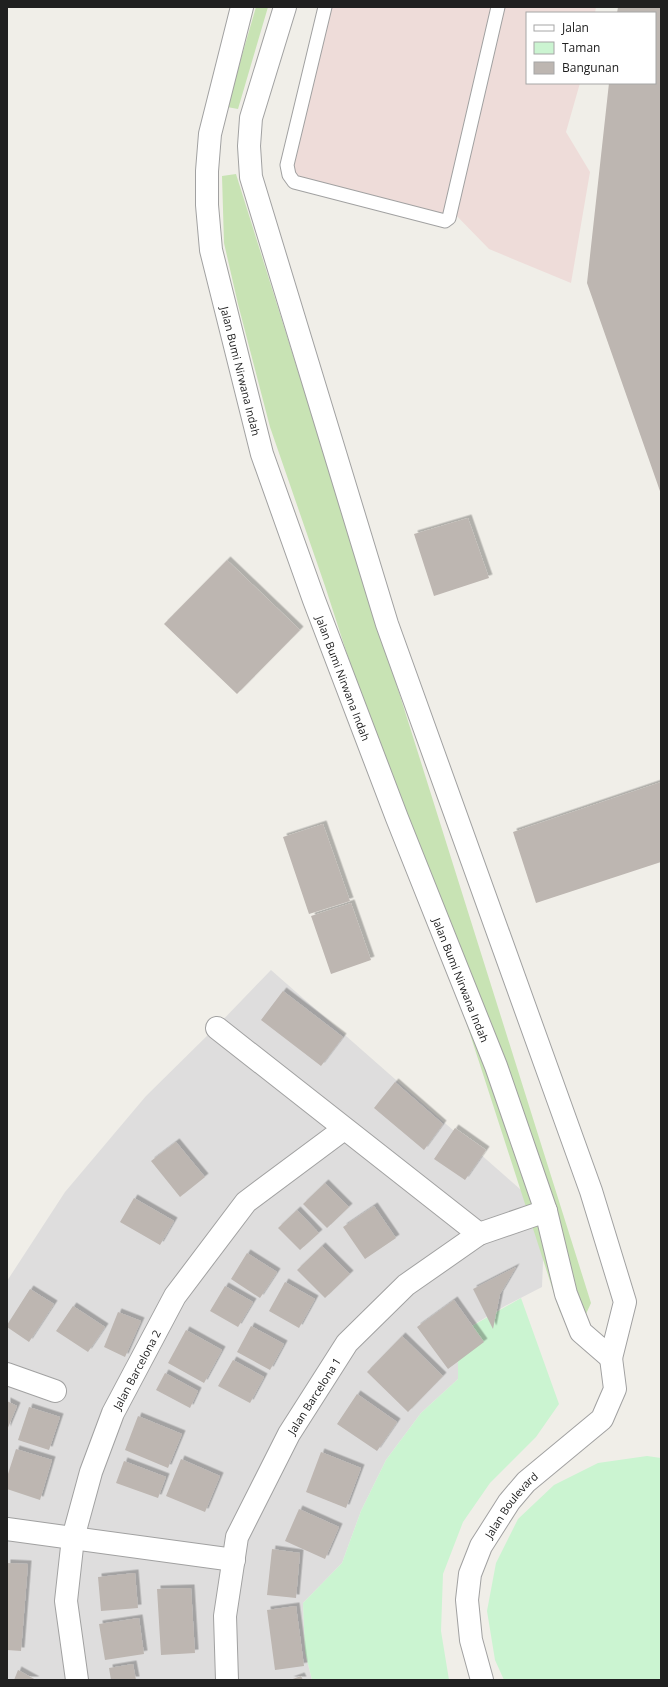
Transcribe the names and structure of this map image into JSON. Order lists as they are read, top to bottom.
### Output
{
  "streets": {
    "street": [
      "Jalan Bumi Nirwana Indah",
      "Jalan Barcelona 2",
      "Jalan Barcelona 1",
      "Jalan Boulevard"
    ]
  },
  "crossings": [
    ["Jalan Bumi Nirwana Indah", "Jalan Barcelona 1"],
    ["Jalan Bumi Nirwana Indah", "Jalan Boulevard"]
  ],
  "legend": ["Jalan", "Taman", "Bangunan"]
}
